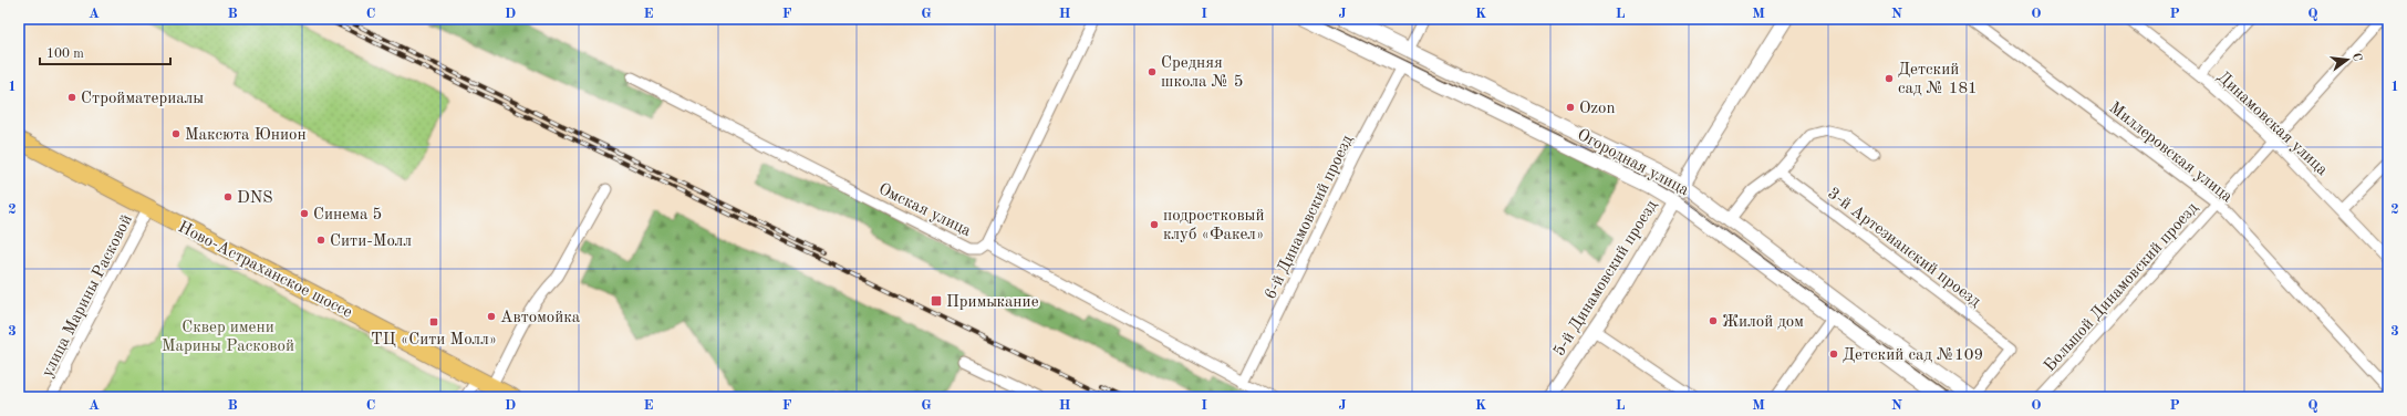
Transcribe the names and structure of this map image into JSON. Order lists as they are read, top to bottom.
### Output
{
  "streets": {
    "main road": ["Ново-Астраханское шоссе"],
    "street": [
      "Динамовская улица",
      "Миллеровская улица",
      "Огородная улица",
      "Омская улица",
      "6-й Динамовский проезд",
      "3-й Артезианский проезд",
      "5-й Динамовский проезд",
      "Большой Динамовский проезд",
      "улица Марины Расковой"
    ]
  },
  "crossings": [
    ["Динамовская улица", "Большой Динамовский проезд"],
    ["Миллеровская улица", "Большой Динамовский проезд"],
    ["Огородная улица", "6-й Динамовский проезд"],
    ["Огородная улица", "3-й Артезианский проезд"],
    ["Огородная улица", "5-й Динамовский проезд"],
    ["Омская улица", "6-й Динамовский проезд"],
    ["Ново-Астраханское шоссе", "улица Марины Расковой"]
  ],
  "parks": ["Сквер имени Марины Расковой"],
  "places": {
    "other": [
      "Средняя школа № 5",
      "Детский сад № 181",
      "Стройматериалы",
      "Ozon",
      "Максюта Юнион",
      "DNS",
      "Синема 5",
      "подростковый клуб «Факел»",
      "Сити-Молл",
      "Автомойка",
      "Жилой дом",
      "Детский сад №109"
    ],
    "transit": ["Примыкание", "ТЦ «Сити Молл»"]
  },
  "scale_bar": "100 m",
  "north": "right",
  "grid": {
    "columns": [
      "A",
      "B",
      "C",
      "D",
      "E",
      "F",
      "G",
      "H",
      "I",
      "J",
      "K",
      "L",
      "M",
      "N",
      "O",
      "P",
      "Q"
    ],
    "rows": ["1", "2", "3"]
  }
}
